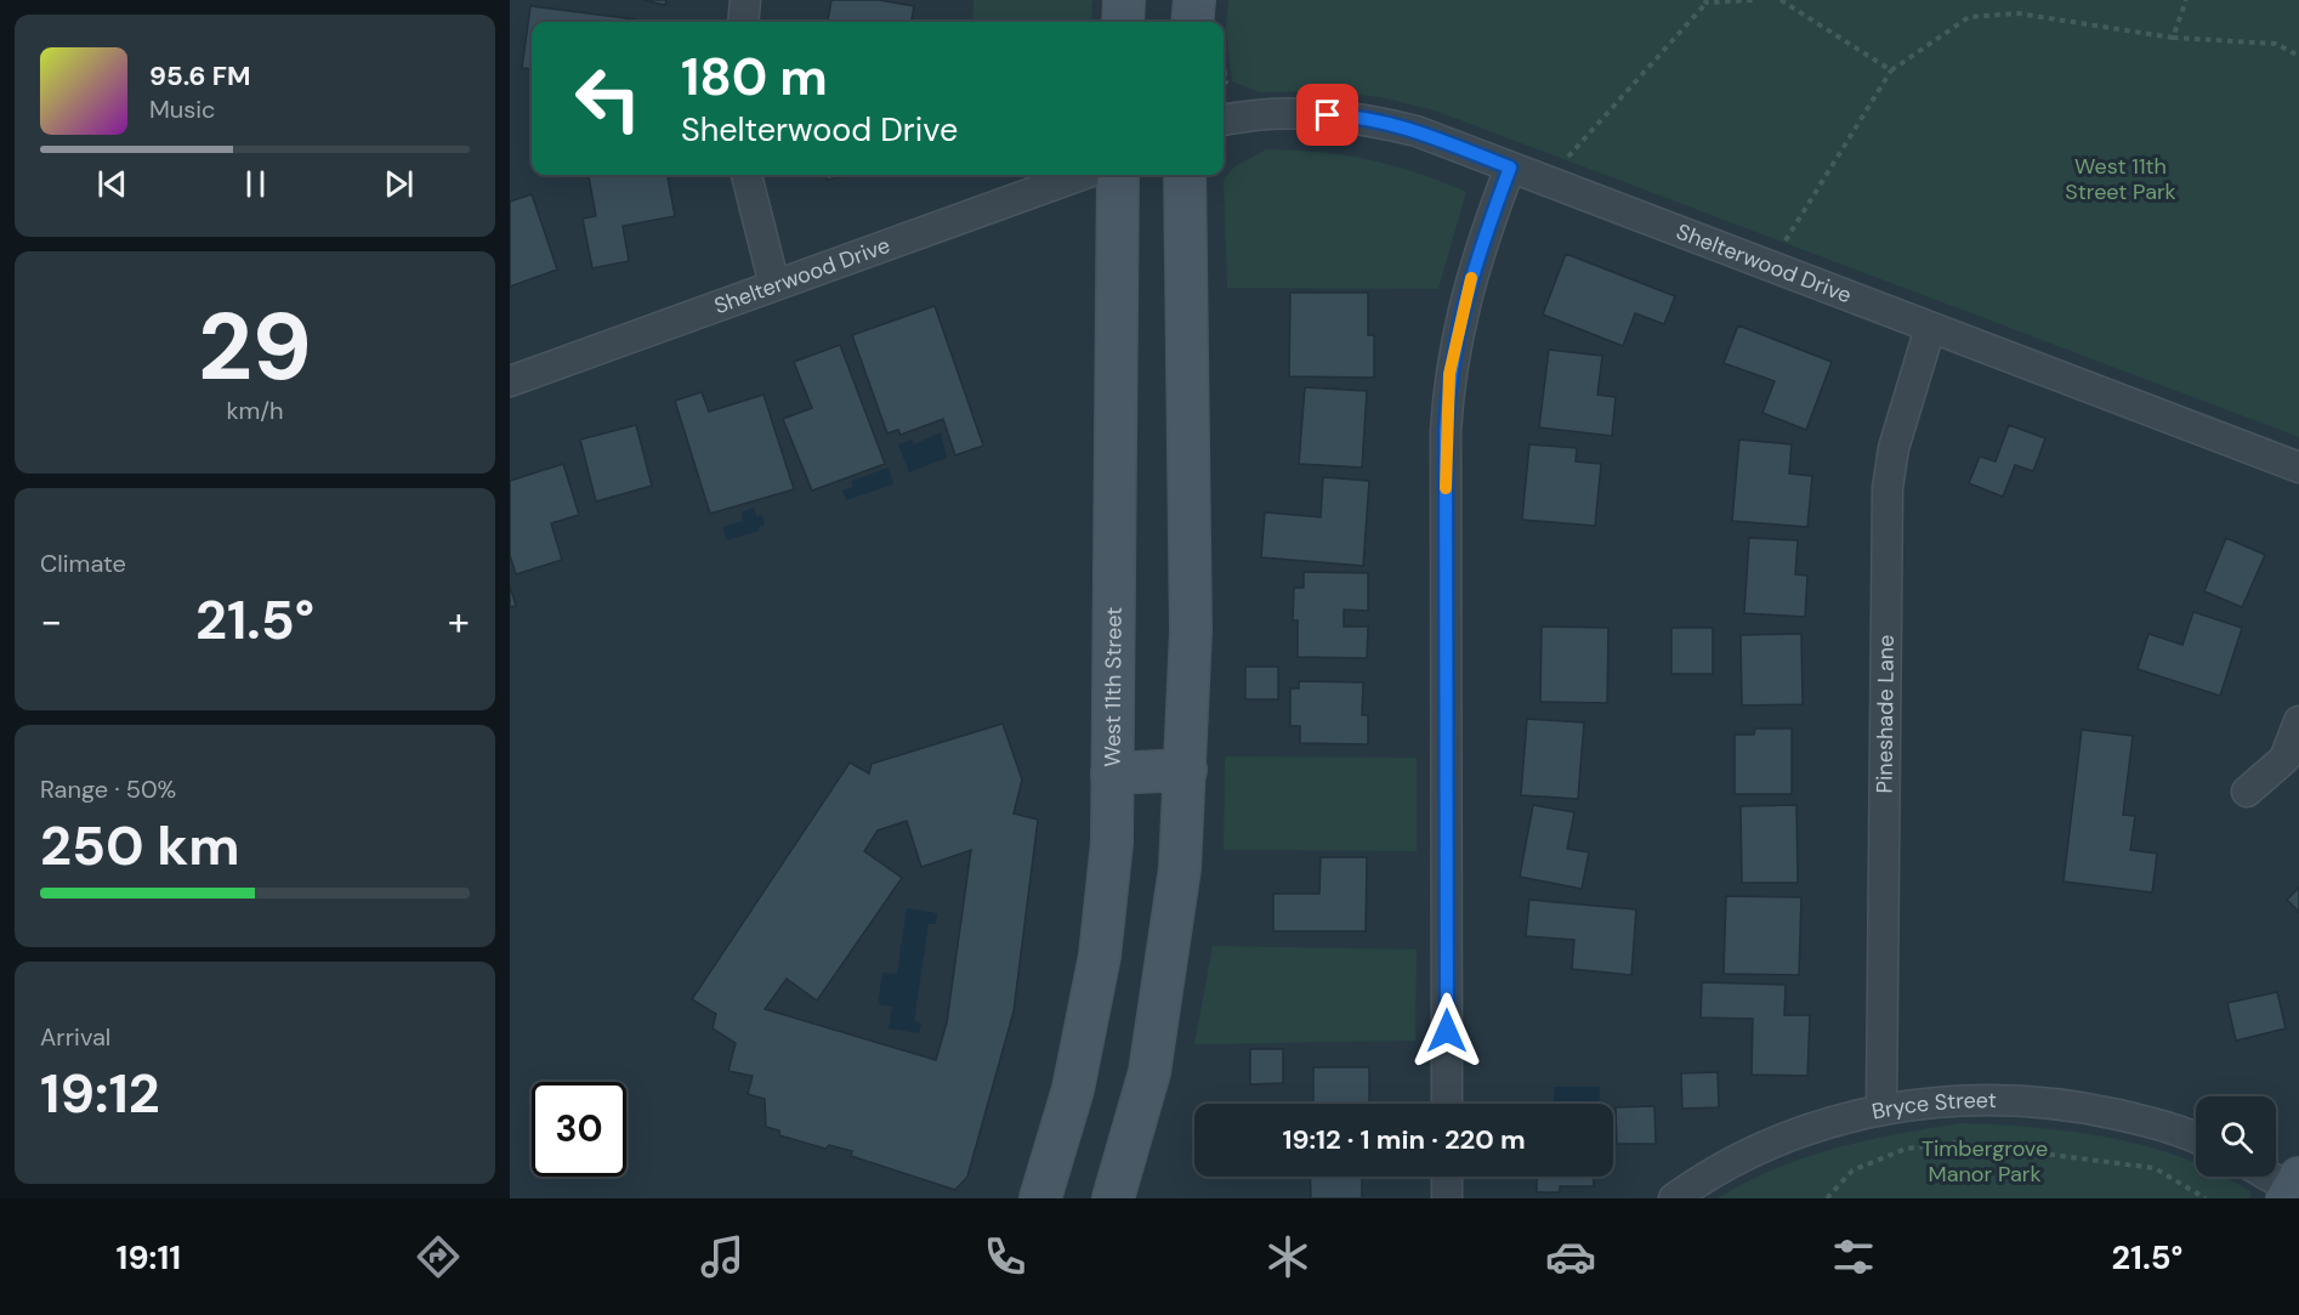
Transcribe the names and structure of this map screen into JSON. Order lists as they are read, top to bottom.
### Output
{
  "streets": {
    "main road": ["West 11th Street"],
    "street": ["Shelterwood Drive", "Pineshade Lane", "Bryce Street"]
  },
  "crossings": [
    ["Shelterwood Drive", "Pineshade Lane"],
    ["Pineshade Lane", "Bryce Street"]
  ],
  "parks": ["West 11th Street Park", "Timbergrove Manor Park"],
  "page": {
    "turn": ["180 m", "Shelterwood Drive"],
    "song": ["95.6 FM", "Music"],
    "tile": [
      ["29", "km/h"],
      "Climate",
      ["Range · 50%", "250 km"],
      ["Arrival", "19:12"]
    ],
    "heat": ["−", "21.5°", "+"],
    "limit": "30",
    "trip": "19:12 · 1 min · 220 m",
    "tabs": ["19:11", "21.5°"]
  }
}
